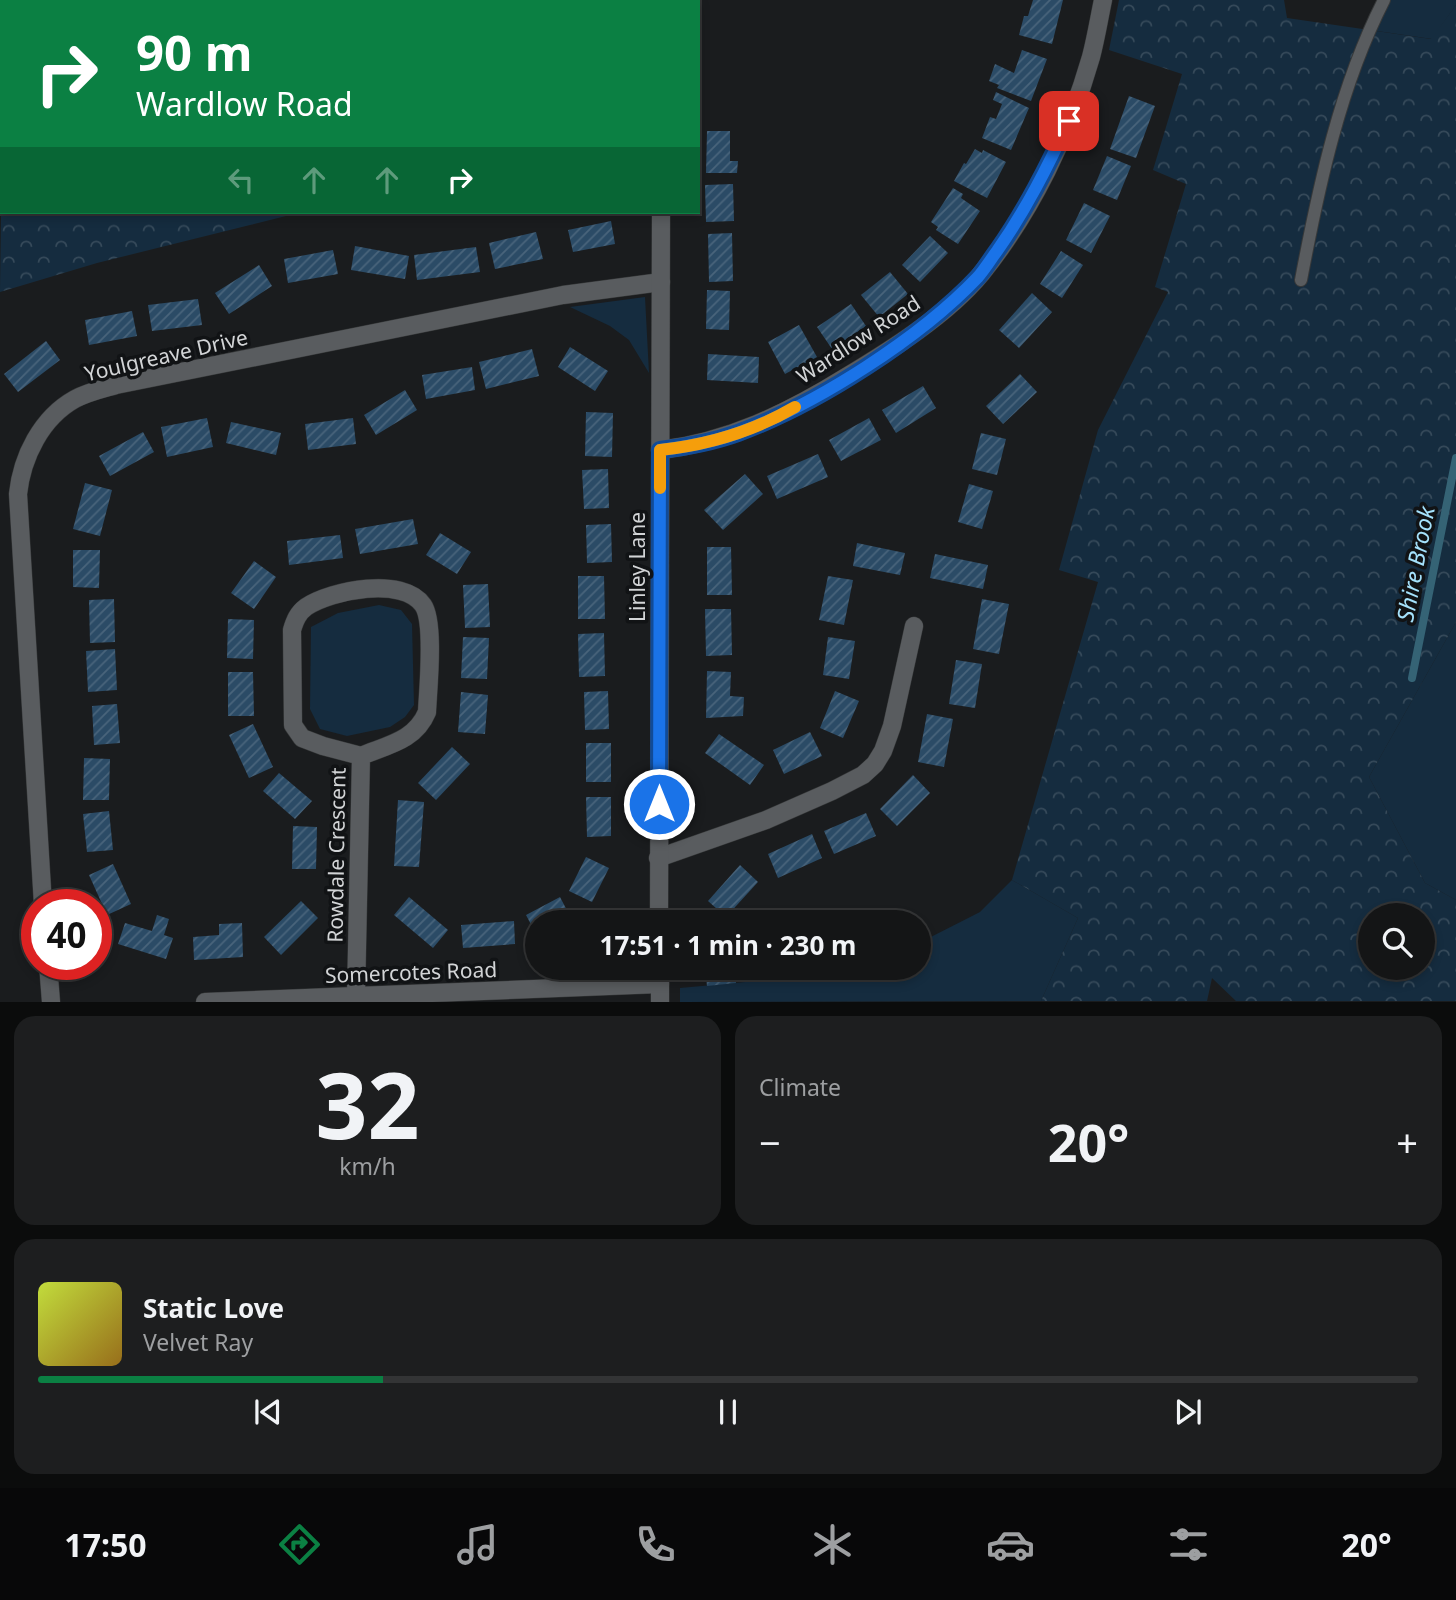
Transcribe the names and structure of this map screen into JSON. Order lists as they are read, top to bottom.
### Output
{
  "streets": {
    "street": [
      "Wardlow Road",
      "Youlgreave Drive",
      "Linley Lane",
      "Rowdale Crescent",
      "Somercotes Road"
    ]
  },
  "crossings": [
    ["Wardlow Road", "Linley Lane"],
    ["Youlgreave Drive", "Linley Lane"],
    ["Rowdale Crescent", "Somercotes Road"]
  ],
  "water": ["Shire Brook"],
  "page": {
    "turn": ["90 m", "Wardlow Road"],
    "limit": "40",
    "trip": "17:51 · 1 min · 230 m",
    "tile": [
      ["32", "km/h"],
      "Climate"
    ],
    "heat": ["−", "20°", "+"],
    "song": ["Static Love", "Velvet Ray"],
    "tabs": ["17:50", "20°"]
  }
}
